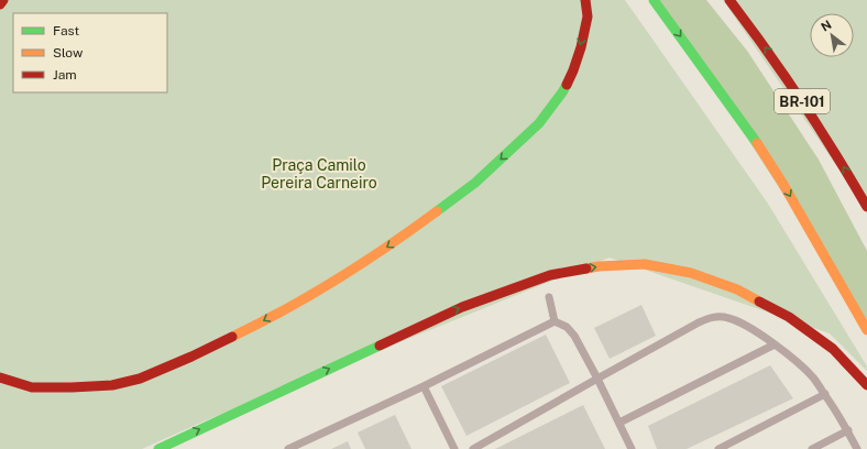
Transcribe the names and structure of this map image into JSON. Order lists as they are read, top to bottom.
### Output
{
  "streets": {
    "highway": ["BR-101"]
  },
  "parks": ["Praça Camilo Pereira Carneiro"],
  "legend": ["Fast", "Slow", "Jam"],
  "north": "top left"
}
